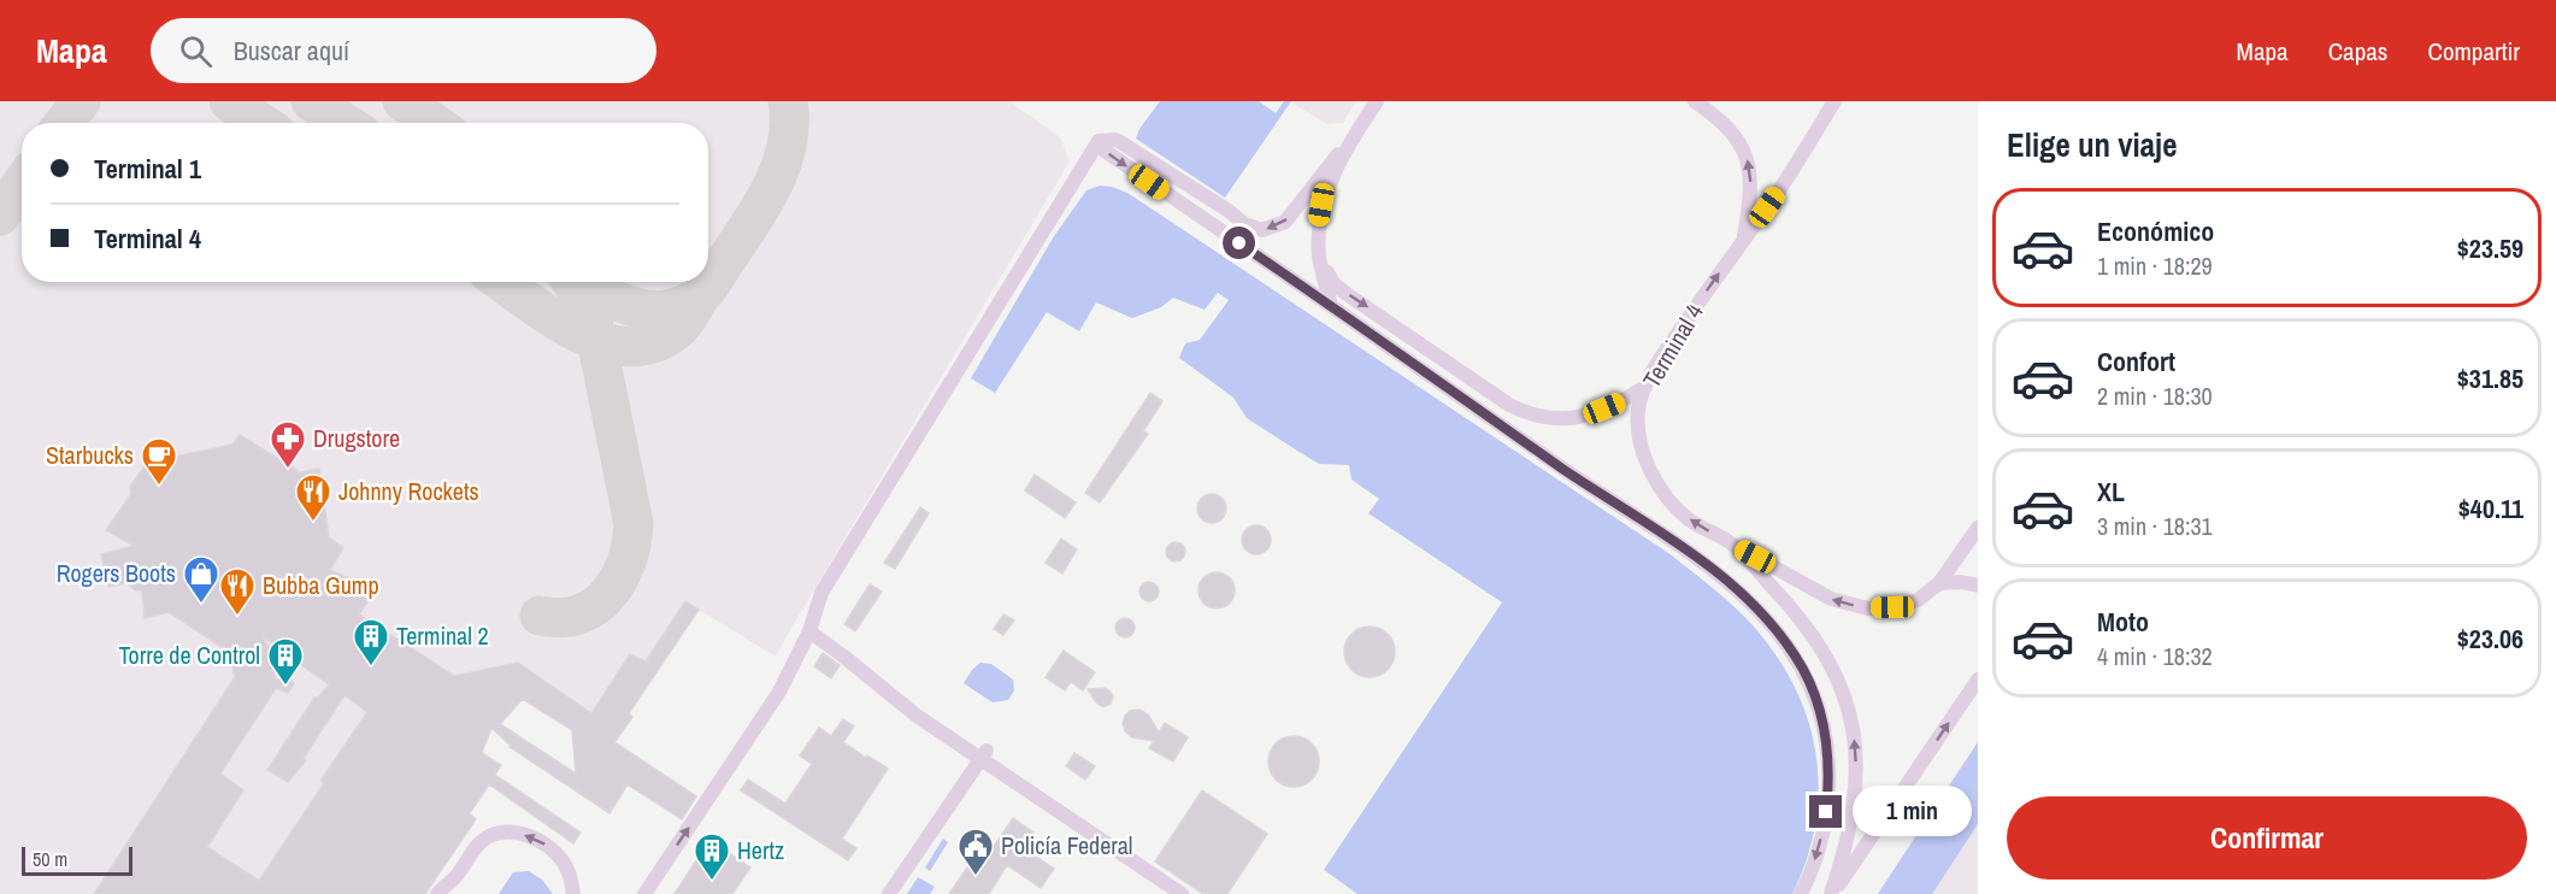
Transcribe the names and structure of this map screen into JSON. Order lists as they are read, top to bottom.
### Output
{
  "streets": {
    "street": ["Terminal 4"]
  },
  "one_way": ["Terminal 4"],
  "places": {
    "pharmacy": ["Drugstore"],
    "cafe": ["Starbucks"],
    "restaurant": ["Johnny Rockets", "Bubba Gump"],
    "shop": ["Rogers Boots"],
    "building": ["Terminal 2", "Torre de Control", "Hertz"],
    "public building": ["Policía Federal"]
  },
  "scale_bar": "50 m",
  "page": {
    "header": "Mapa",
    "search": "Buscar aquí",
    "nav": ["Mapa", "Capas", "Compartir"],
    "heading": "Elige un viaje",
    "banner": ["Terminal 1", "Terminal 4"],
    "list": [
      {
        "name": "Económico",
        "note": "1 min · 18:29",
        "value": "$23.59"
      },
      {
        "name": "Confort",
        "note": "2 min · 18:30",
        "value": "$31.85"
      },
      {
        "name": "XL",
        "note": "3 min · 18:31",
        "value": "$40.11"
      },
      {
        "name": "Moto",
        "note": "4 min · 18:32",
        "value": "$23.06"
      }
    ],
    "buttons": "Confirmar",
    "bubble": "1 min",
    "scale": "50 m"
  }
}
